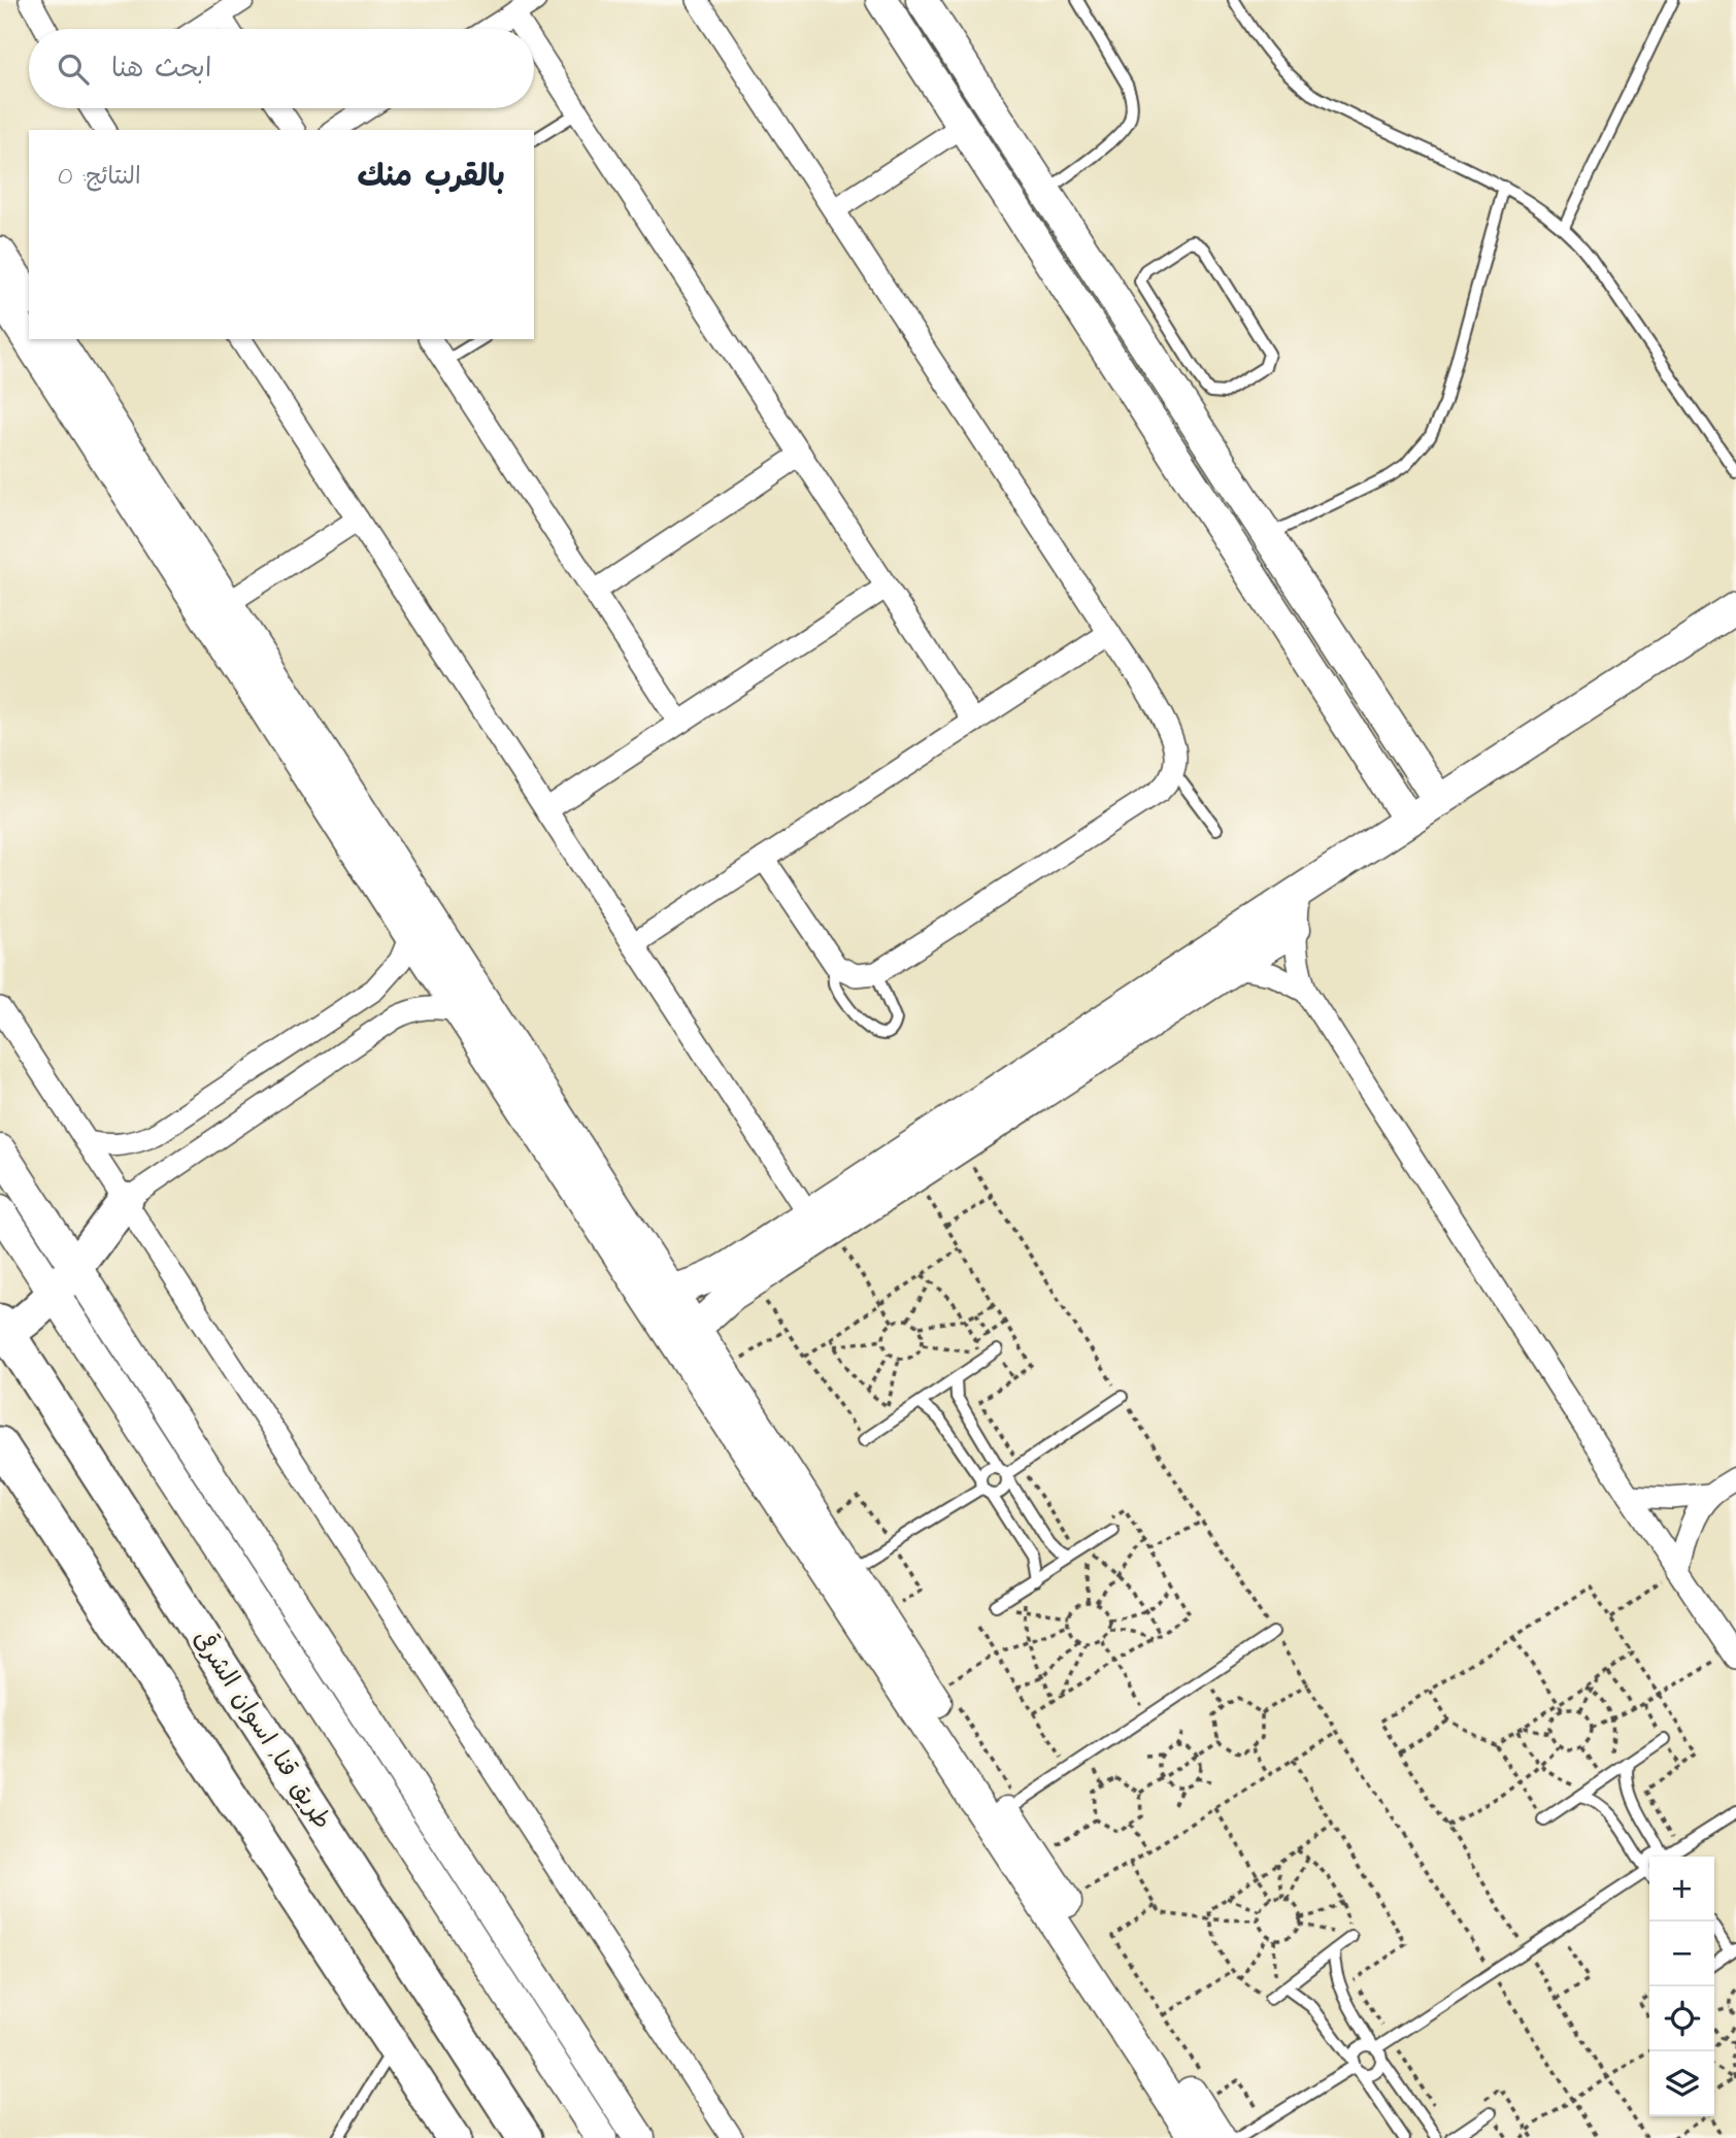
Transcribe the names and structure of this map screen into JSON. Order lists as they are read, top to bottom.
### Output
{
  "streets": {
    "main road": ["طريق قنا, اسوان الشرقى"]
  },
  "page": {
    "search": "ابحث هنا",
    "heading": ["بالقرب منك", "النتائج: 0"],
    "map_buttons": ["+", "−"]
  }
}
